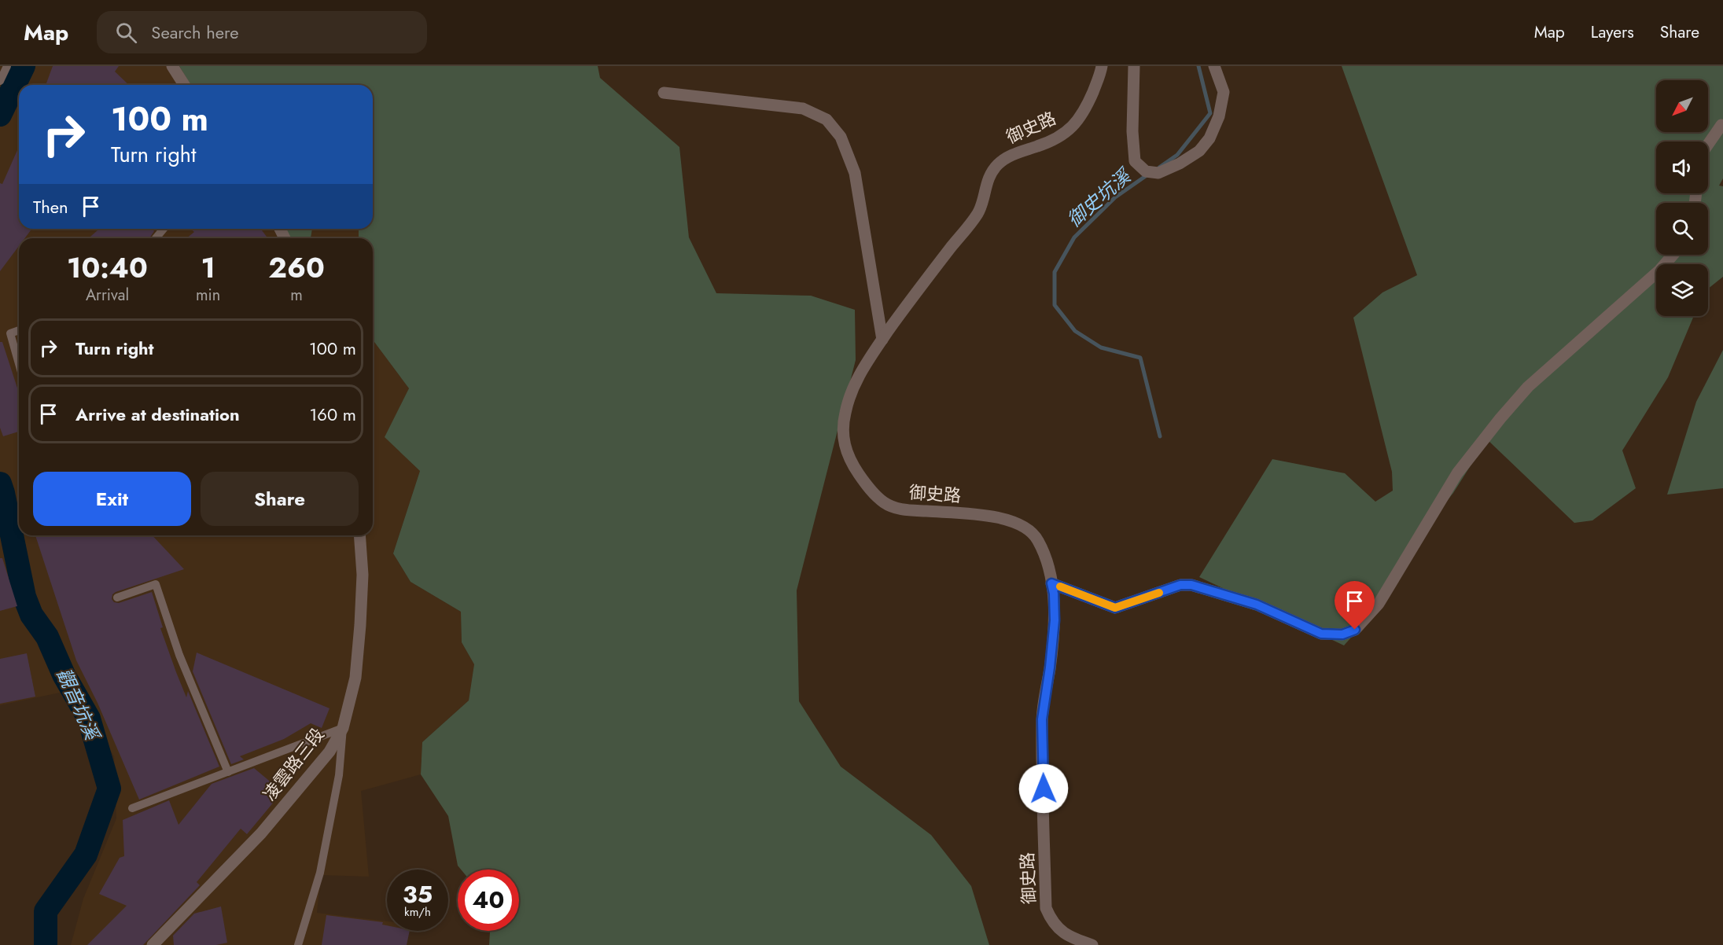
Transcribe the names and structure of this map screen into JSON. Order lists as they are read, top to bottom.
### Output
{
  "streets": {
    "street": ["御史路", "凌雲路三段"]
  },
  "water": ["御史坑溪", "觀音坑溪"],
  "north": "bottom left",
  "page": {
    "header": "Map",
    "search": "Search here",
    "nav": ["Map", "Layers", "Share"],
    "turn": ["100 m", "Turn right"],
    "then": "Then",
    "eta": [
      "10:40",
      "Arrival",
      "1",
      "min",
      "260",
      "m"
    ],
    "list": [
      {
        "name": "Turn right",
        "value": "100 m"
      },
      {
        "name": "Arrive at destination",
        "value": "160 m"
      }
    ],
    "buttons": ["Exit", "Share"],
    "speed": "35 km/h",
    "limit": "40"
  }
}
